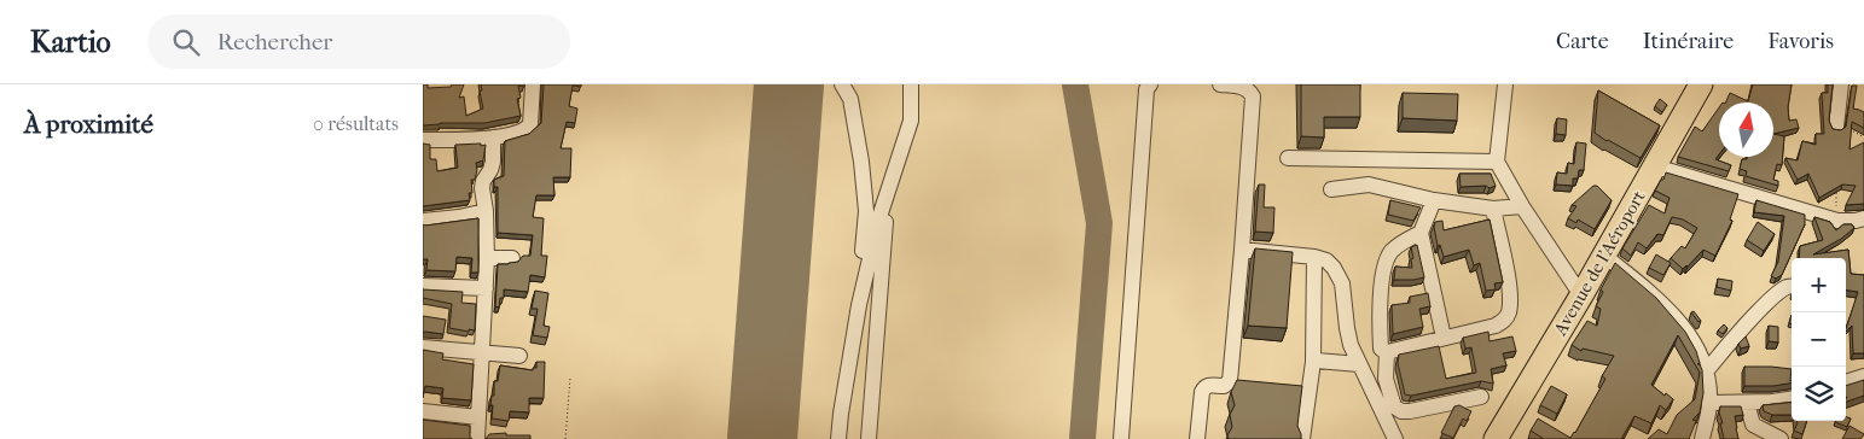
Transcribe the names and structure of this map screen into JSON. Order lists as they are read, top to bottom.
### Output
{
  "streets": {
    "highway": ["Avenue de l'Aéroport"]
  },
  "north": "top",
  "page": {
    "header": "Kartio",
    "search": "Rechercher",
    "nav": ["Carte", "Itinéraire", "Favoris"],
    "heading": ["À proximité", "0 résultats"],
    "map_buttons": ["+", "−"]
  }
}
